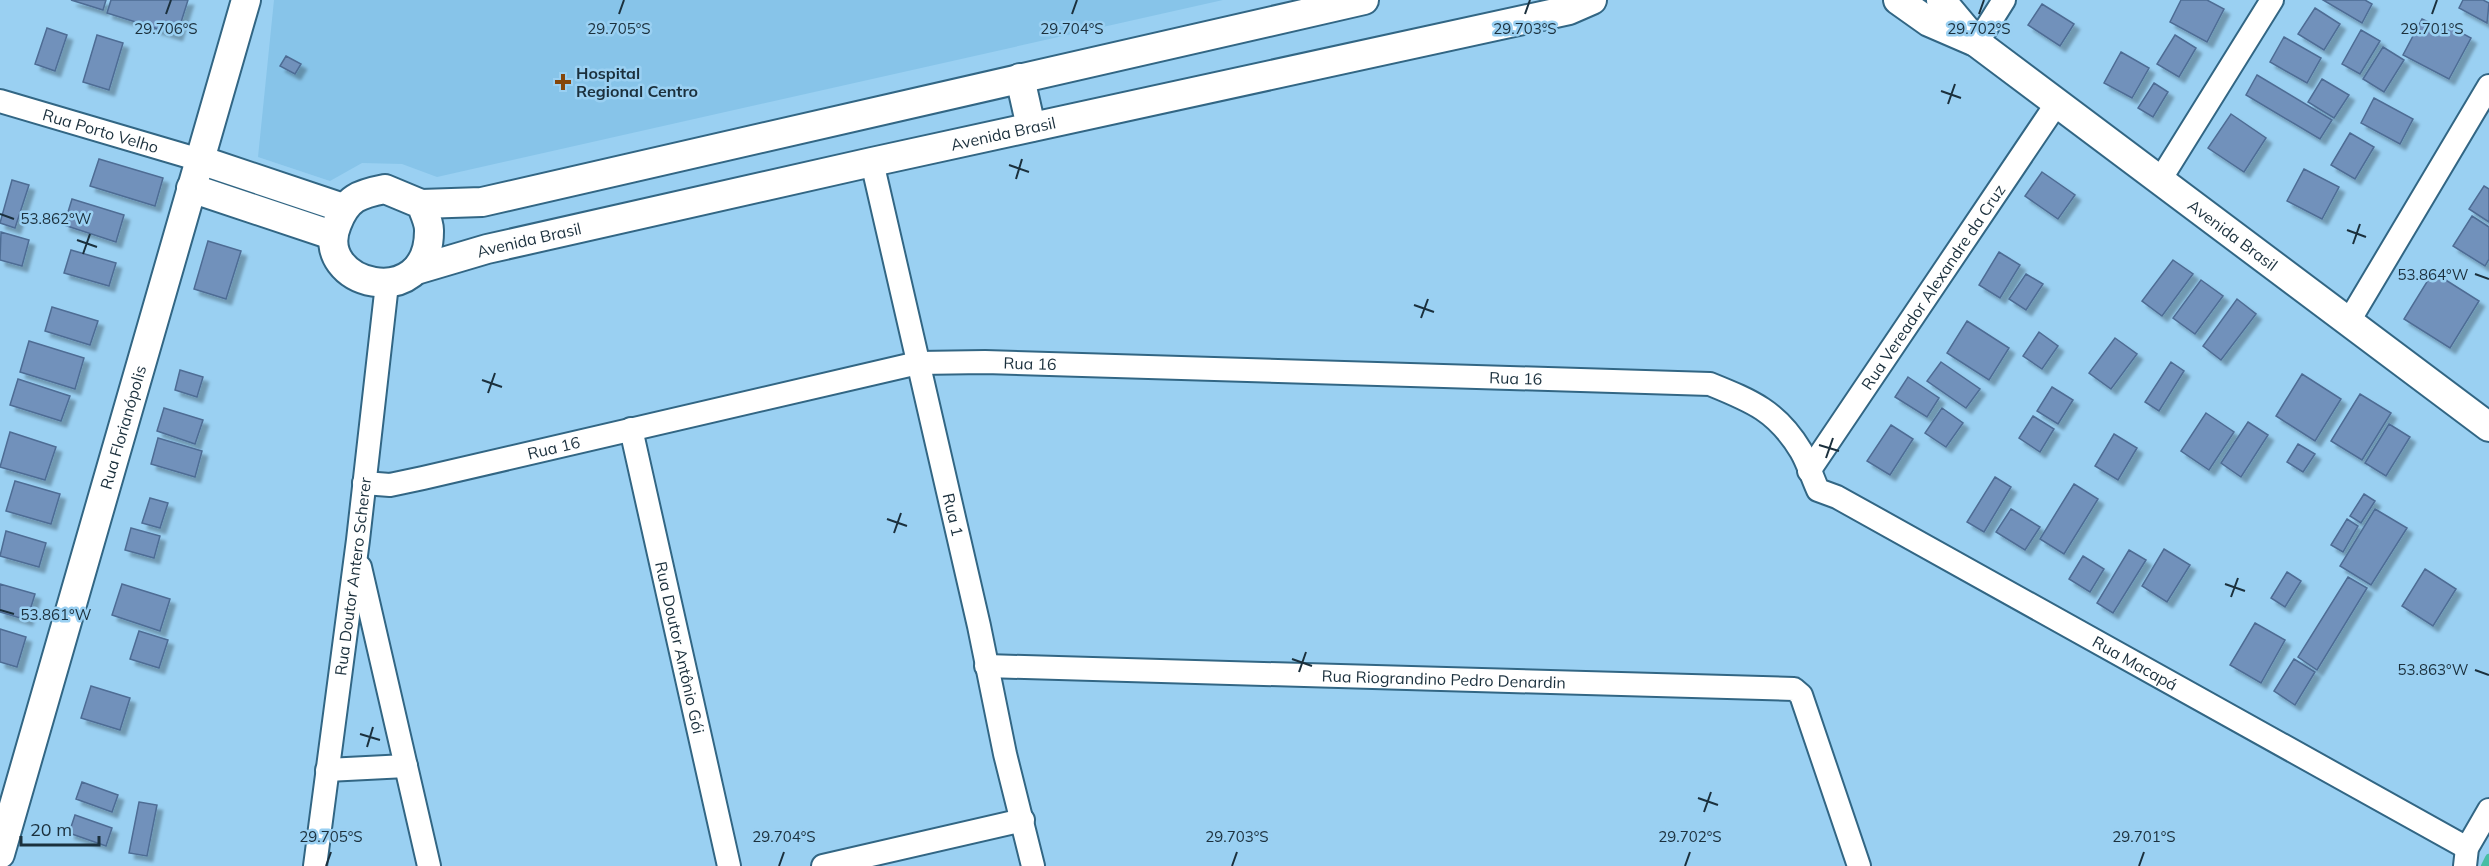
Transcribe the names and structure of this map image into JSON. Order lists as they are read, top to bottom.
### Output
{
  "streets": {
    "street": [
      "Rua Porto Velho",
      "Avenida Brasil",
      "Rua Vereador Alexandre da Cruz",
      "Rua 16",
      "Rua Florianópolis",
      "Rua 1",
      "Rua Doutor Antero Scherer",
      "Rua Doutor Antônio Gói",
      "Rua Macapá",
      "Rua Riograndino Pedro Denardin"
    ]
  },
  "crossings": [
    ["Rua Porto Velho", "Rua Florianópolis"],
    ["Avenida Brasil", "Rua Vereador Alexandre da Cruz"],
    ["Avenida Brasil", "Rua 1"],
    ["Avenida Brasil", "Rua Doutor Antero Scherer"],
    ["Rua Vereador Alexandre da Cruz", "Rua 16"],
    ["Rua Vereador Alexandre da Cruz", "Rua Macapá"],
    ["Rua 16", "Rua 1"],
    ["Rua 16", "Rua Doutor Antero Scherer"],
    ["Rua 16", "Rua Doutor Antônio Gói"],
    ["Rua 16", "Rua Macapá"],
    ["Rua 1", "Rua Riograndino Pedro Denardin"]
  ],
  "places": {
    "health": ["Hospital Regional Centro"]
  },
  "scale_bar": "20 m",
  "coordinates": [
    "29.705°S",
    "29.702°S",
    "29.706°S",
    "29.704°S",
    "29.703°S",
    "29.701°S",
    "53.862°W",
    "53.864°W",
    "53.861°W",
    "53.863°W"
  ]
}
